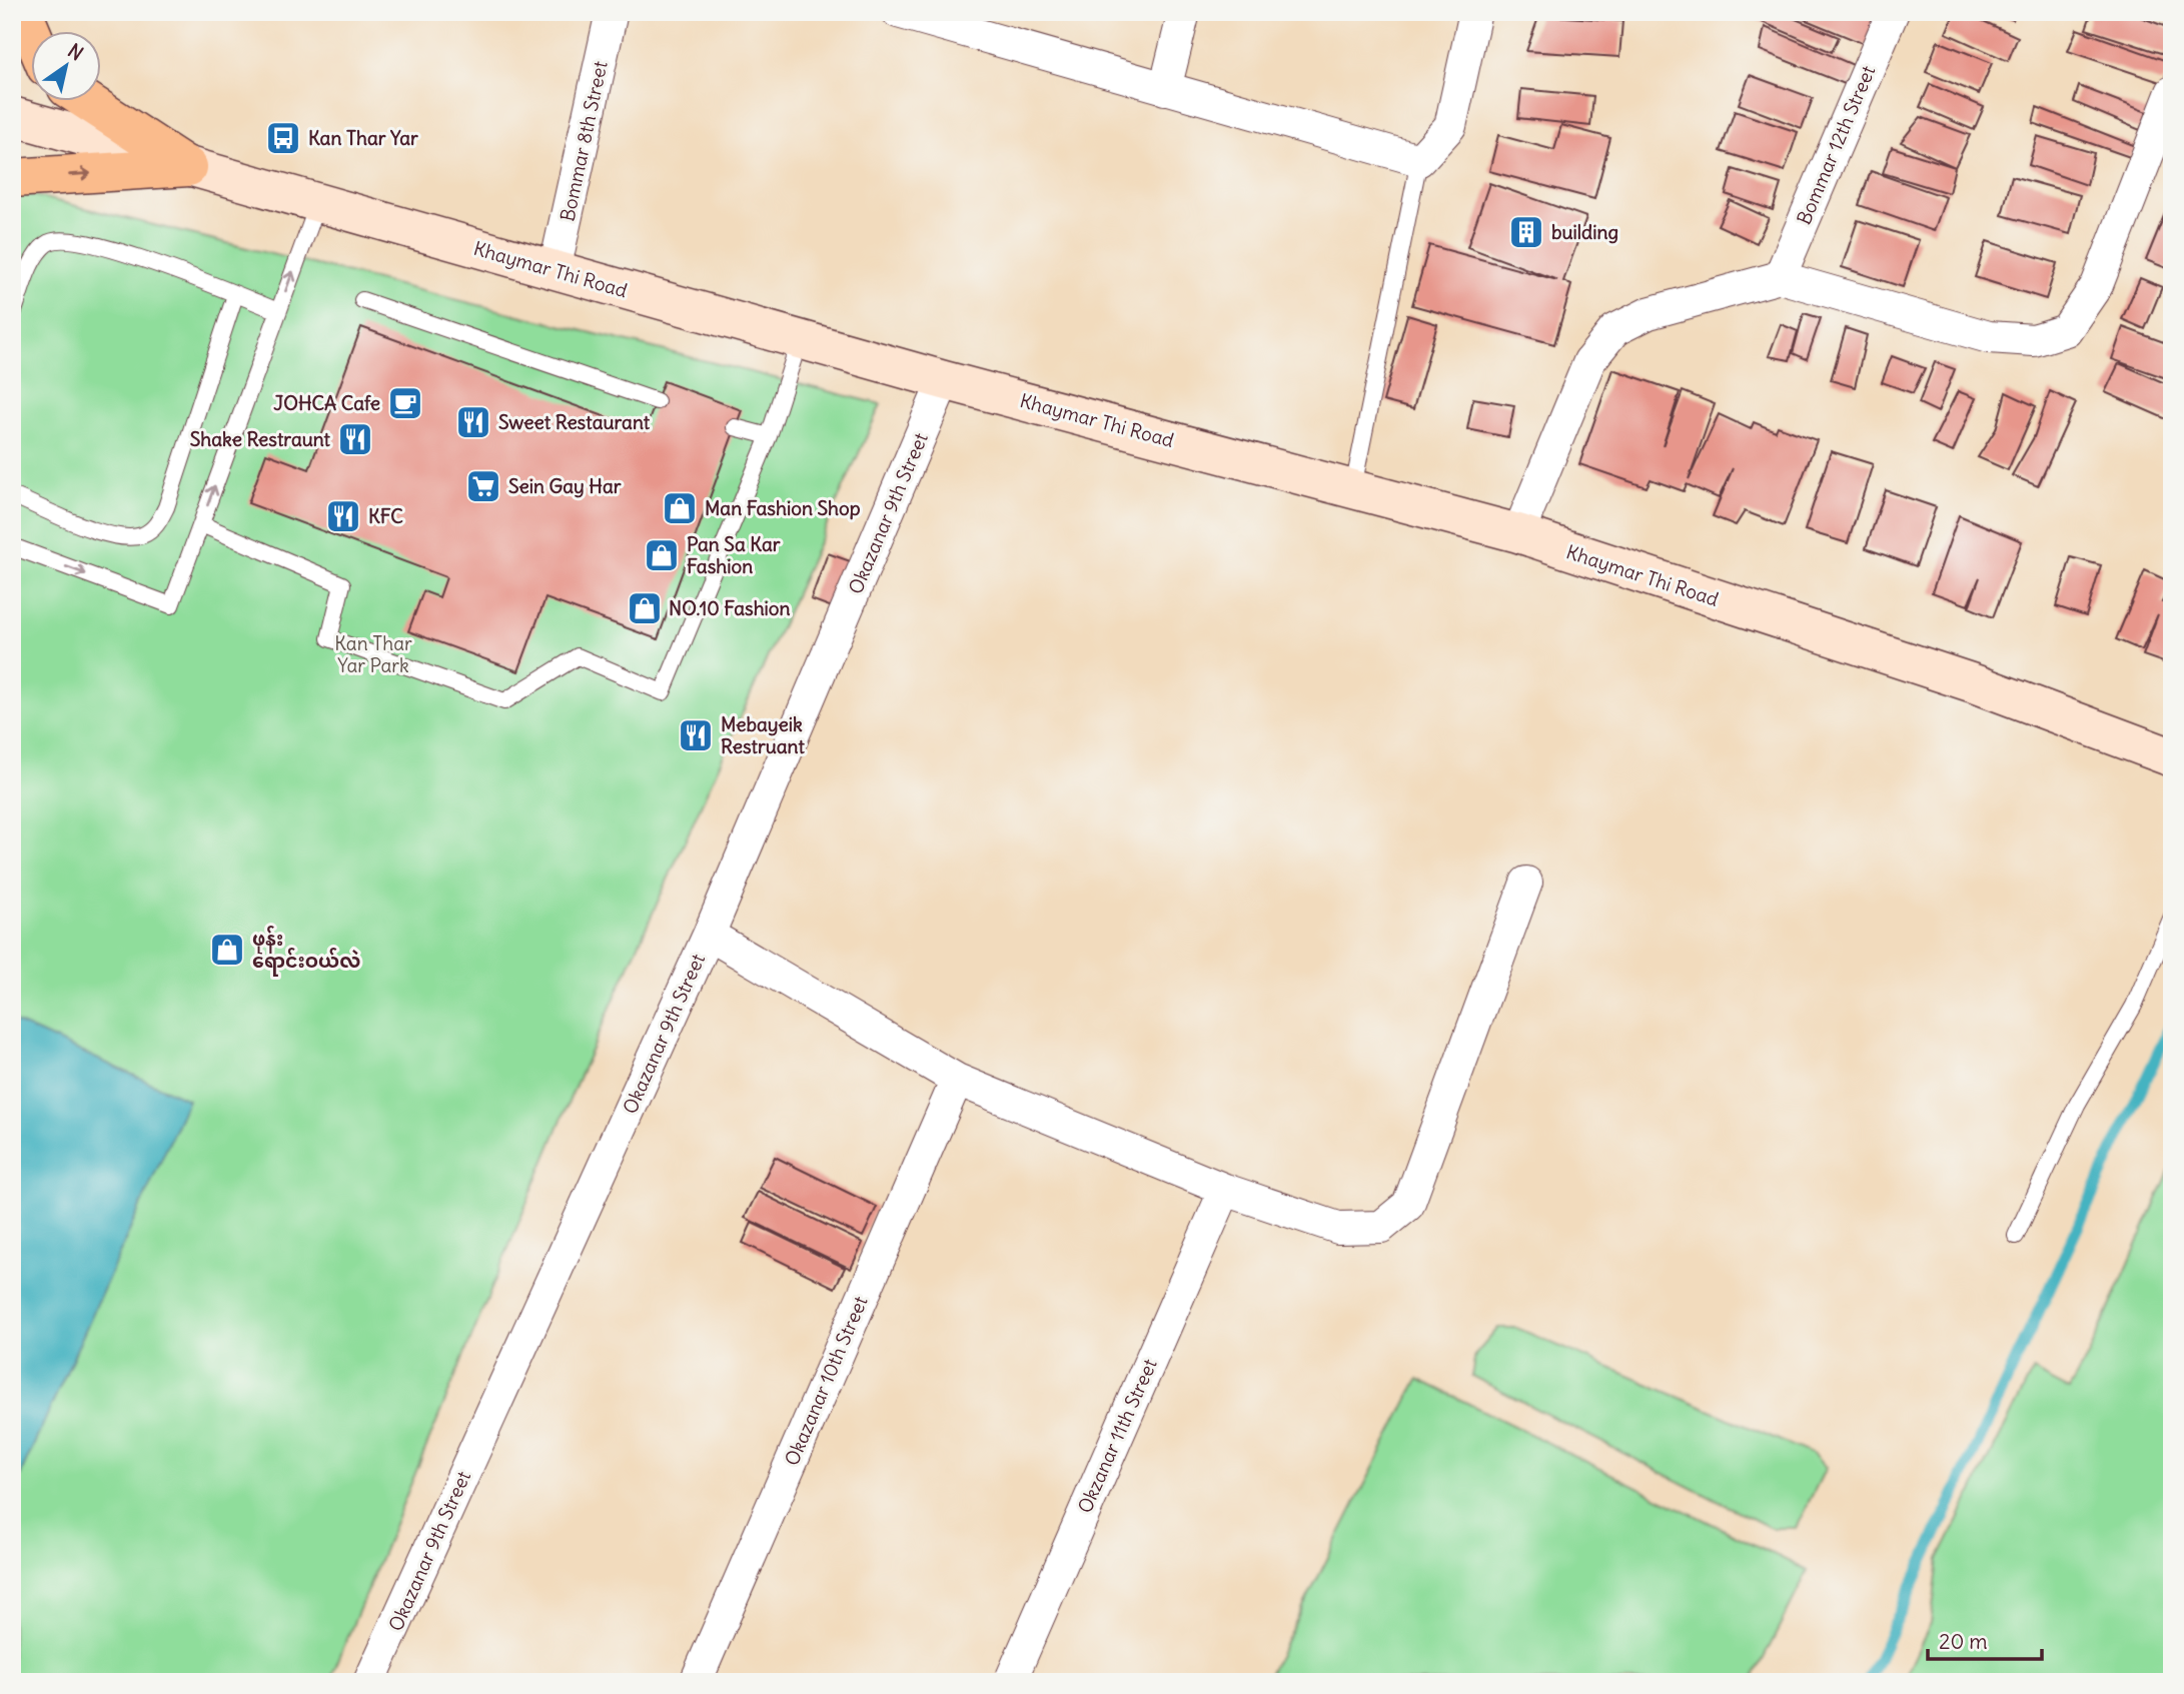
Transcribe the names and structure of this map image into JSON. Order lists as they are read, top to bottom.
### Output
{
  "streets": {
    "main road": ["Khaymar Thi Road"],
    "street": [
      "Bommar 8th Street",
      "Bommar 12th Street",
      "Okazanar 9th Street",
      "Okazanar 10th Street",
      "Okzanar 11th Street"
    ]
  },
  "crossings": [
    ["Bommar 8th Street", "Khaymar Thi Road"],
    ["Khaymar Thi Road", "Okazanar 9th Street"]
  ],
  "parks": ["Kan Thar Yar Park"],
  "places": {
    "bus stop": ["Kan Thar Yar"],
    "building": ["building"],
    "cafe": ["JOHCA Cafe"],
    "restaurant": [
      "Sweet Restaurant",
      "Shake Restraunt",
      "KFC",
      "Mebayeik Restruant"
    ],
    "supermarket": ["Sein Gay Har"],
    "shop": [
      "Man Fashion Shop",
      "Pan Sa Kar Fashion",
      "NO.10 Fashion",
      "ဖုန်း ရောင်းဝယ်လဲ"
    ]
  },
  "scale_bar": "20 m",
  "north": "top right"
}
